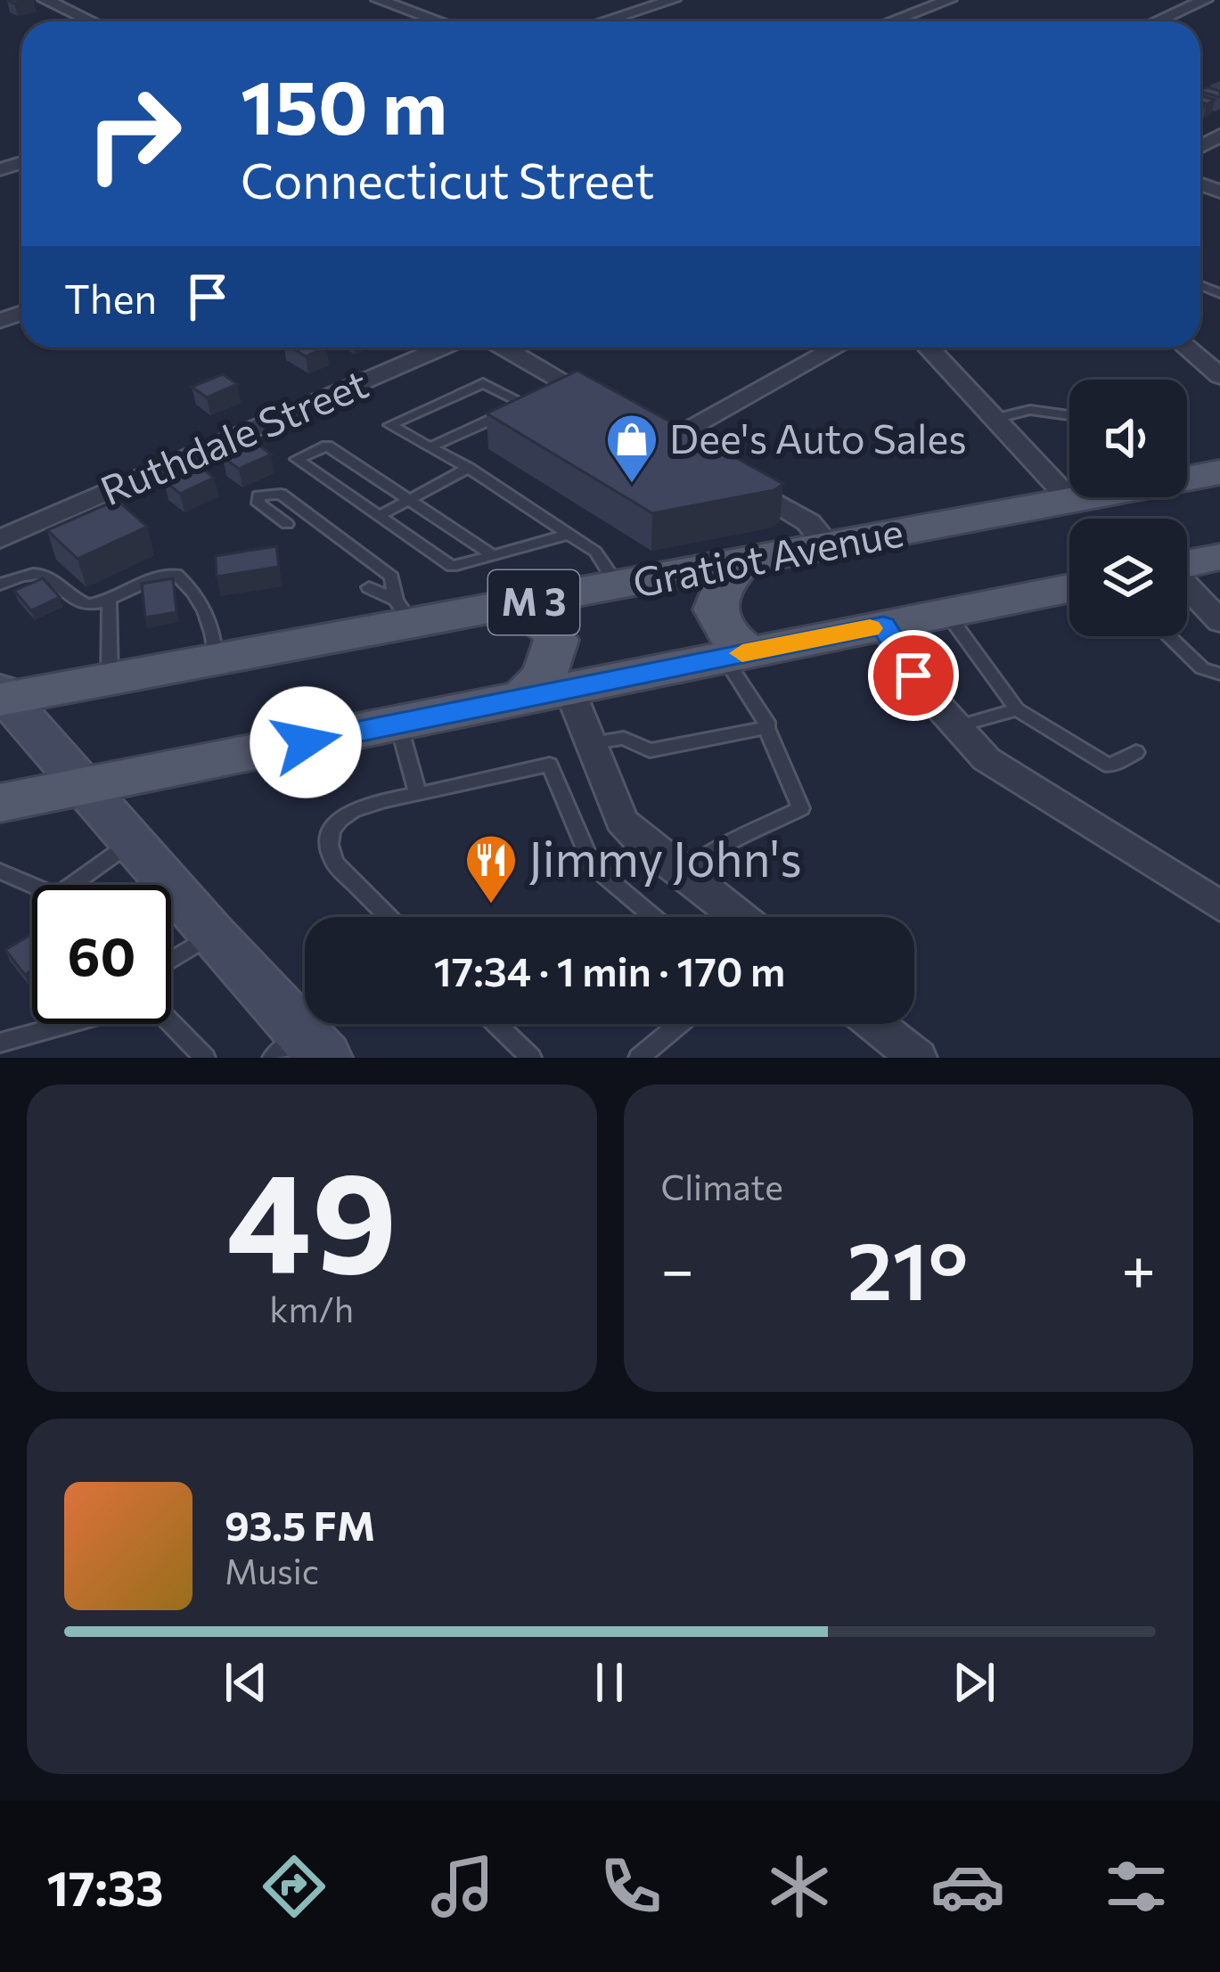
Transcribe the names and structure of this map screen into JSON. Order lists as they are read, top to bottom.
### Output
{
  "streets": {
    "main road": ["Gratiot Avenue", "M 3"],
    "street": ["Ruthdale Street"]
  },
  "places": {
    "shop": ["Dee's Auto Sales"],
    "restaurant": ["Jimmy John's"]
  },
  "page": {
    "turn": ["150 m", "Connecticut Street"],
    "then": "Then",
    "limit": "60",
    "trip": "17:34 · 1 min · 170 m",
    "tile": [
      ["49", "km/h"],
      "Climate"
    ],
    "heat": ["−", "21°", "+"],
    "song": ["93.5 FM", "Music"],
    "tabs": "17:33"
  }
}
